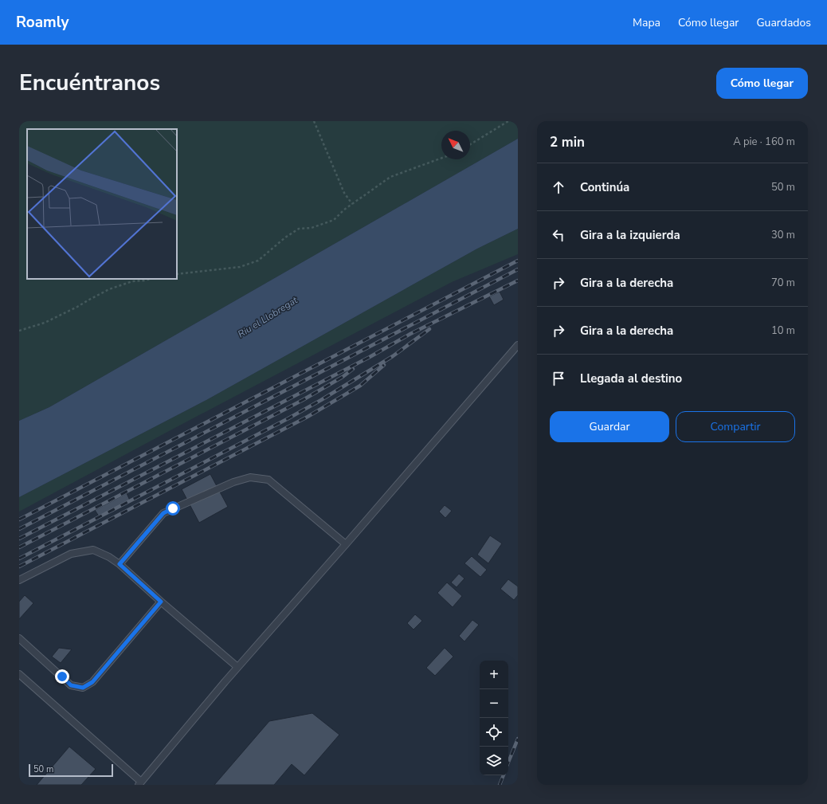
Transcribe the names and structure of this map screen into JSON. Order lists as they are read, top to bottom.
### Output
{
  "water": ["Riu el Llobregat"],
  "scale_bar": "50 m",
  "north": "top left",
  "page": {
    "header": "Roamly",
    "nav": ["Mapa", "Cómo llegar", "Guardados"],
    "title": "Encuéntranos",
    "buttons": [
      "Cómo llegar",
      ["Guardar", "Compartir"]
    ],
    "heading": ["2 min", "A pie · 160 m"],
    "list": [
      ["Continúa", "50 m"],
      ["Gira a la izquierda", "30 m"],
      ["Gira a la derecha", "70 m"],
      ["Gira a la derecha", "10 m"],
      "Llegada al destino"
    ],
    "map_buttons": ["+", "−"],
    "scale": "50 m"
  }
}
